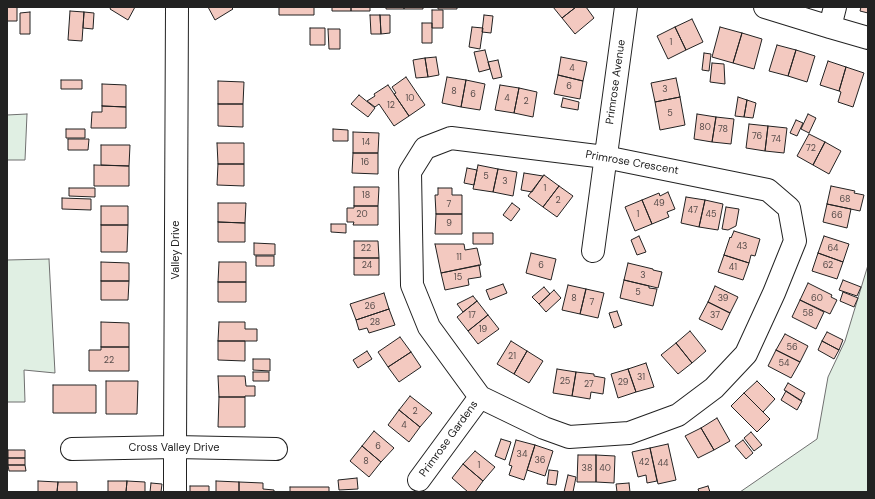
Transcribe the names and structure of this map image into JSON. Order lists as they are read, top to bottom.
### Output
{
  "streets": {
    "street": [
      "Primrose Avenue",
      "Primrose Crescent",
      "Valley Drive",
      "Primrose Gardens",
      "Cross Valley Drive"
    ]
  },
  "crossings": [
    ["Primrose Avenue", "Primrose Crescent"],
    ["Primrose Crescent", "Primrose Gardens"],
    ["Valley Drive", "Cross Valley Drive"]
  ],
  "house_numbers": [
    "1",
    "4",
    "6",
    "3",
    "8",
    "6",
    "10",
    "4",
    "2",
    "12",
    "5",
    "80",
    "78",
    "76",
    "74",
    "14",
    "72",
    "16",
    "5",
    "3",
    "1",
    "18",
    "68",
    "2",
    "49",
    "7",
    "47",
    "20",
    "1",
    "45",
    "66",
    "9",
    "43",
    "22",
    "64",
    "11",
    "24",
    "6",
    "62",
    "41",
    "3",
    "15",
    "5",
    "8",
    "39",
    "60",
    "7",
    "26",
    "58",
    "17",
    "37",
    "28",
    "19",
    "56",
    "21",
    "22",
    "54",
    "31",
    "25",
    "29",
    "27",
    "2",
    "4",
    "6",
    "34",
    "36",
    "8",
    "42",
    "44",
    "1",
    "38",
    "40"
  ]
}
